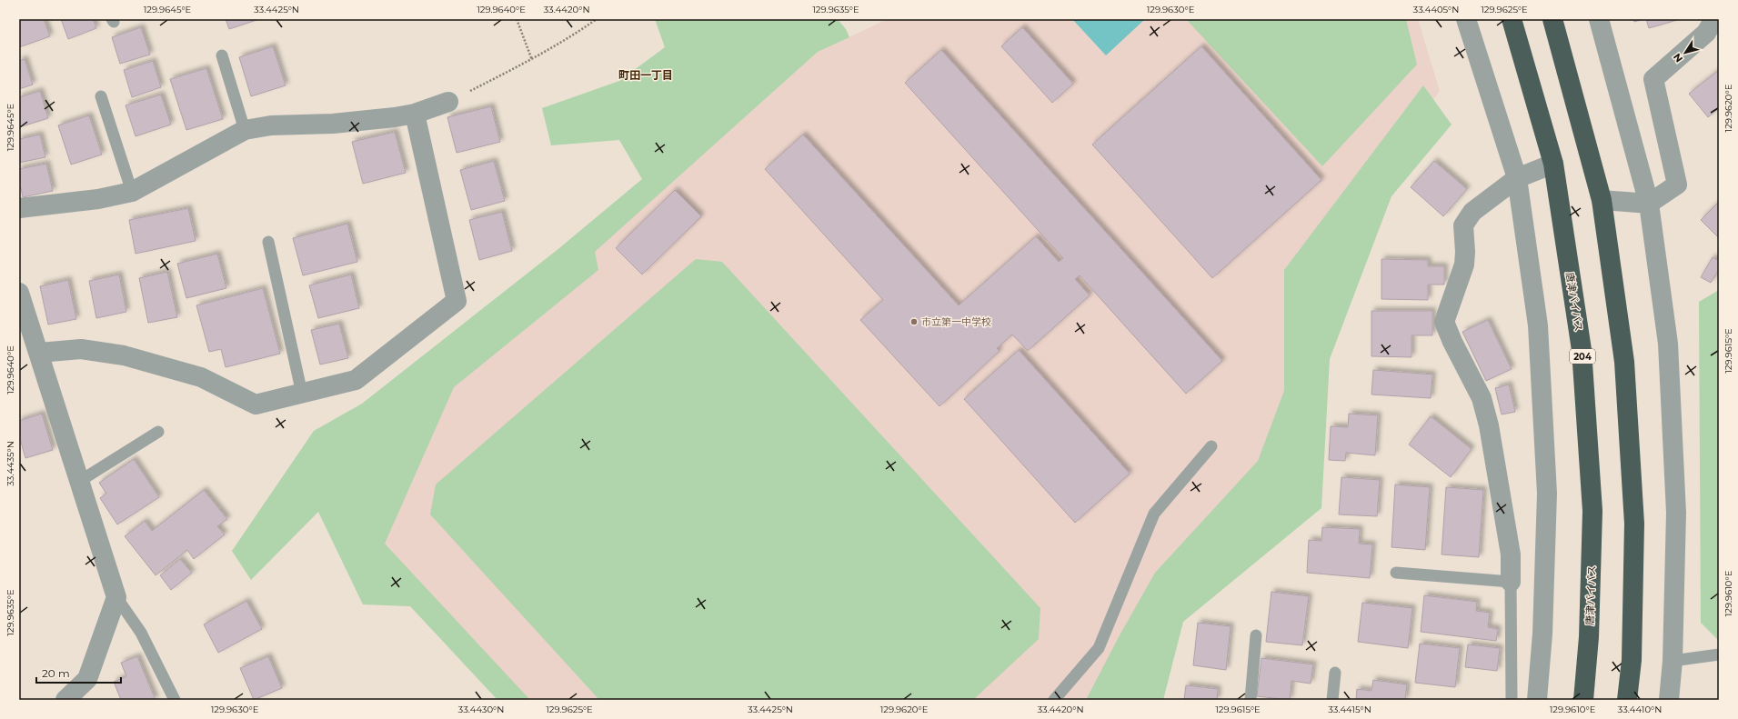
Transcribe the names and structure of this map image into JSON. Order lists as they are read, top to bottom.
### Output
{
  "streets": {
    "highway": ["唐津バイパス", "204"]
  },
  "districts": ["町田一丁目"],
  "places": ["市立第一中学校"],
  "scale_bar": "20 m",
  "north": "bottom left",
  "coordinates": [
    "129.9645°E",
    "33.4425°N",
    "129.9640°E",
    "33.4420°N",
    "129.9635°E",
    "129.9630°E",
    "33.4405°N",
    "129.9625°E",
    "129.9620°E",
    "129.9615°E",
    "33.4435°N",
    "129.9610°E",
    "33.4430°N",
    "33.4415°N",
    "33.4410°N"
  ]
}
